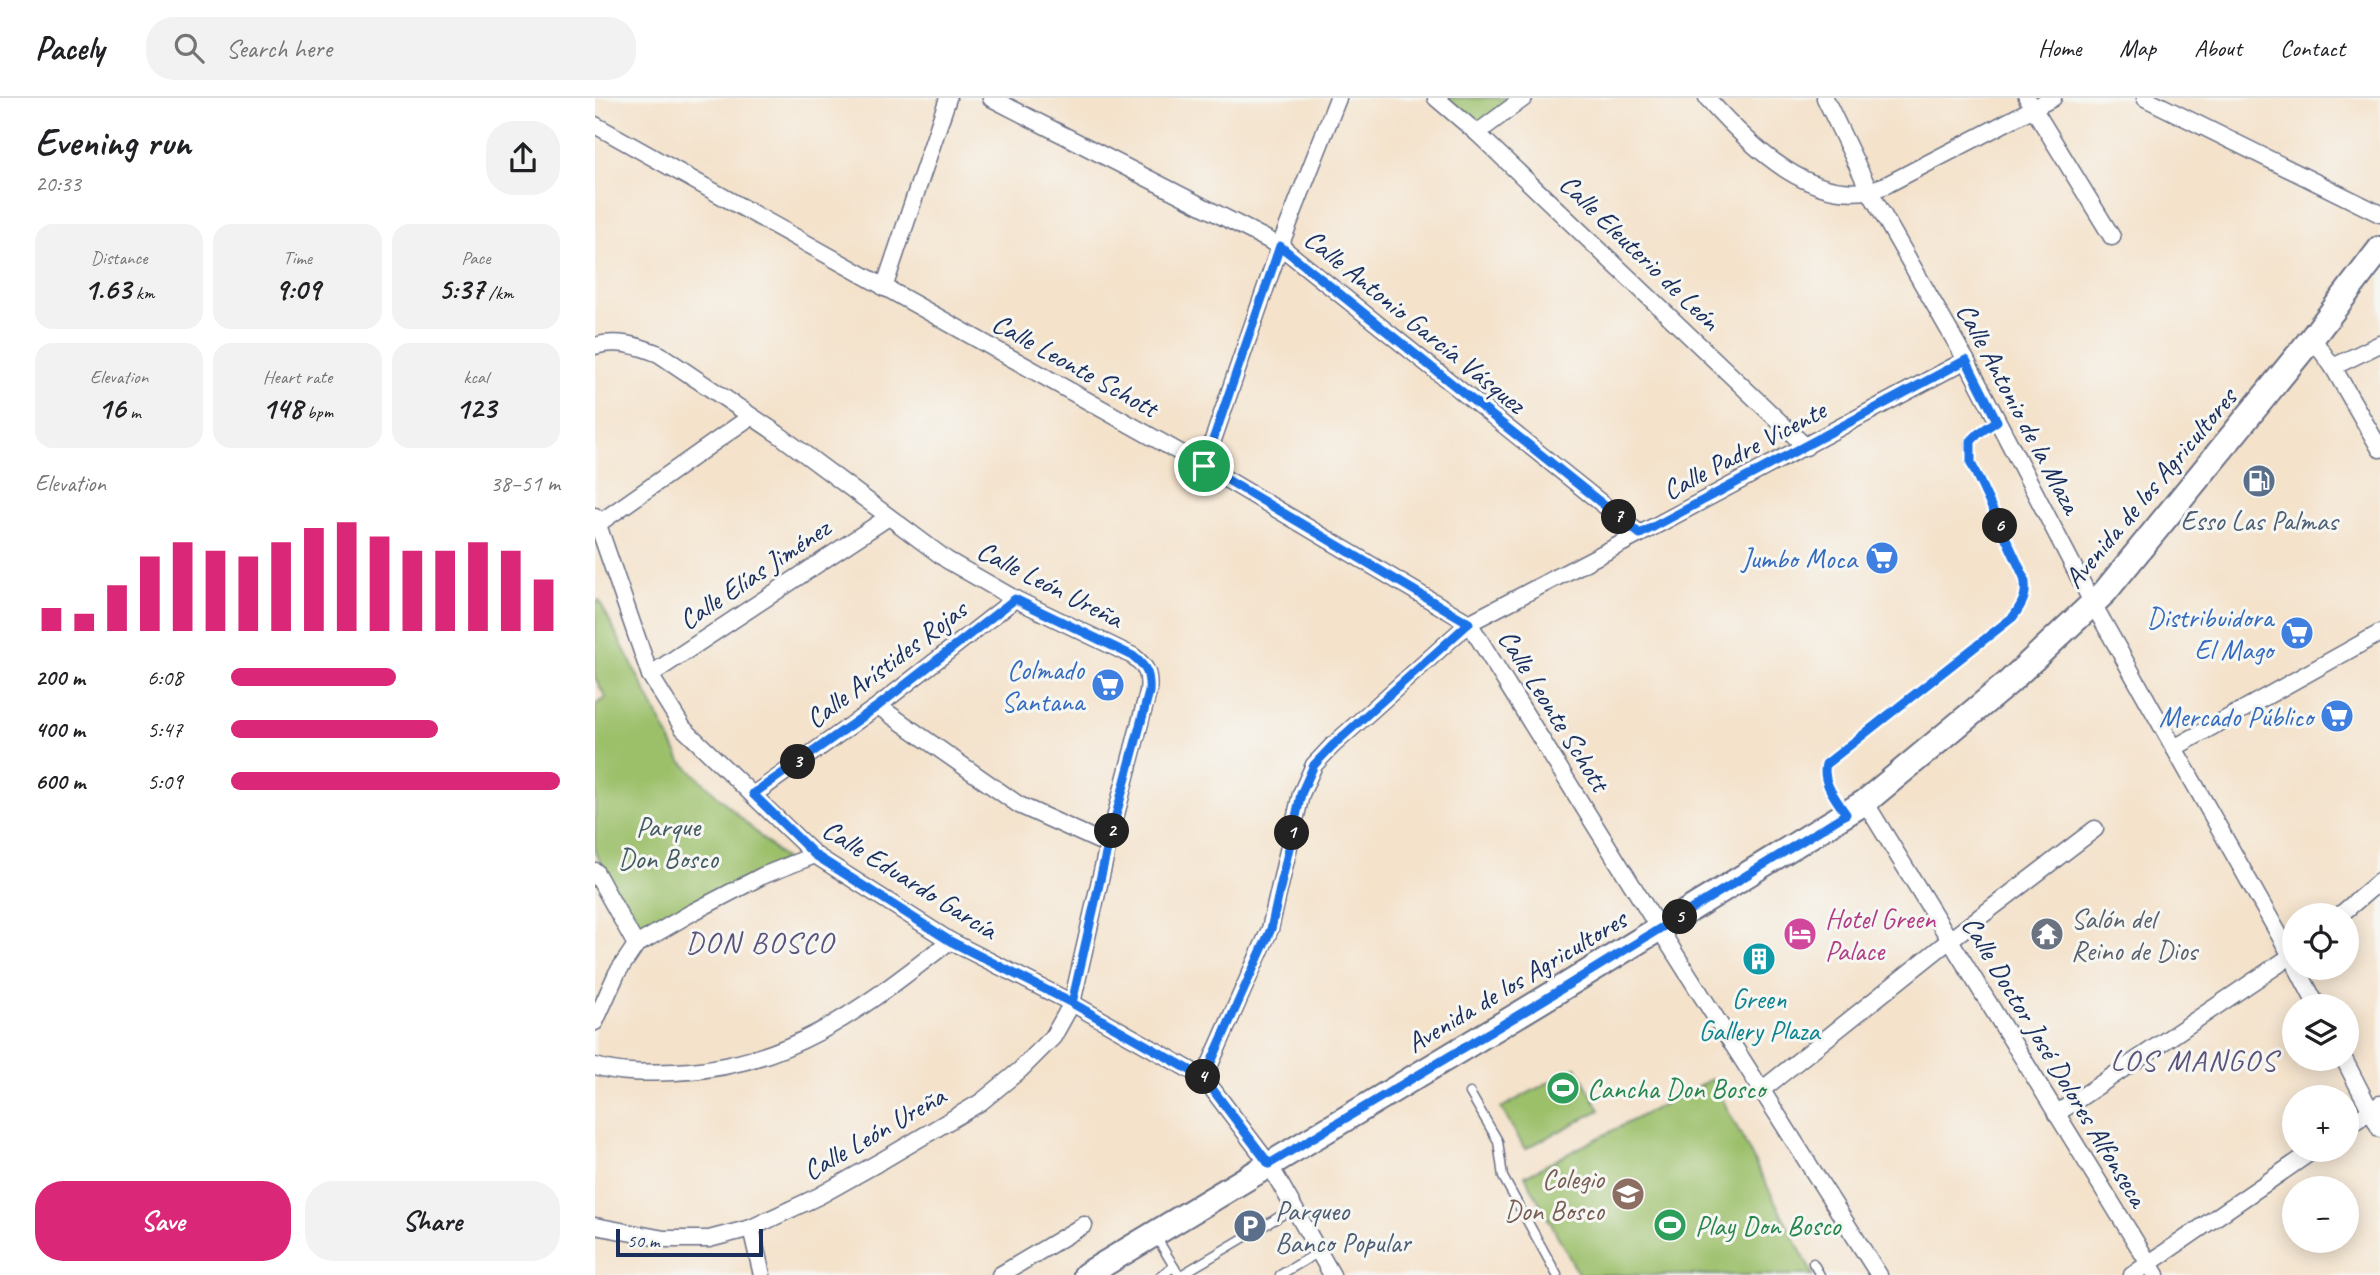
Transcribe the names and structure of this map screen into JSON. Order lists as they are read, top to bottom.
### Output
{
  "streets": {
    "main road": ["Avenida de los Agricultores"],
    "street": [
      "Calle Eleuterio de León",
      "Calle Antonio García Vásquez",
      "Calle Leonte Schott",
      "Calle Antonio de la Maza",
      "Calle Padre Vicente",
      "Calle Elías Jiménez",
      "Calle León Ureña",
      "Calle Arístides Rojas",
      "Calle Eduardo García",
      "Calle Doctor José Dolores Alfonseca"
    ]
  },
  "crossings": [
    ["Calle Eleuterio de León", "Calle Padre Vicente"],
    ["Calle Antonio García Vásquez", "Calle Padre Vicente"],
    ["Calle Leonte Schott", "Calle Padre Vicente"],
    ["Calle Leonte Schott", "Avenida de los Agricultores"],
    ["Calle Antonio de la Maza", "Calle Padre Vicente"],
    ["Calle Antonio de la Maza", "Avenida de los Agricultores"],
    ["Calle Padre Vicente", "Calle Eduardo García"],
    ["Avenida de los Agricultores", "Calle Eduardo García"],
    ["Avenida de los Agricultores", "Calle Doctor José Dolores Alfonseca"],
    ["Calle Elías Jiménez", "Calle León Ureña"],
    ["Calle Elías Jiménez", "Calle Eduardo García"],
    ["Calle León Ureña", "Calle Arístides Rojas"],
    ["Calle León Ureña", "Calle Eduardo García"],
    ["Calle Arístides Rojas", "Calle Eduardo García"]
  ],
  "districts": ["DON BOSCO", "LOS MANGOS"],
  "parks": ["Parque Don Bosco"],
  "places": {
    "fuel station": ["Esso Las Palmas"],
    "supermarket": [
      "Jumbo Moca",
      "Distribuidora El Mago",
      "Colmado Santana",
      "Mercado Público"
    ],
    "hotel": ["Hotel Green Palace"],
    "temple": ["Salón del Reino de Dios"],
    "building": ["Green Gallery Plaza"],
    "sports": ["Cancha Don Bosco", "Play Don Bosco"],
    "school or university": ["Colegio Don Bosco"],
    "parking": ["Parqueo Banco Popular"]
  },
  "scale_bar": "50 m",
  "page": {
    "header": "Pacely",
    "search": "Search here",
    "nav": [
      "Home",
      "Map",
      "About",
      "Contact"
    ],
    "heading": ["Evening run", "20:33"],
    "stats": [
      ["Distance", "1.63 km"],
      ["Time", "9:09"],
      ["Pace", "5:37 /km"],
      ["Elevation", "16 m"],
      ["Heart rate", "148 bpm"],
      ["kcal", "123"]
    ],
    "chart": ["Elevation", "38–51 m"],
    "pins": [
      "7",
      "6",
      "3",
      "2",
      "1",
      "5",
      "4"
    ],
    "list": [
      {
        "name": "200 m",
        "note": "6:08"
      },
      {
        "name": "400 m",
        "note": "5:47"
      },
      {
        "name": "600 m",
        "note": "5:09"
      }
    ],
    "map_buttons": ["+", "−"],
    "buttons": ["Save", "Share"],
    "scale": "50 m"
  }
}
